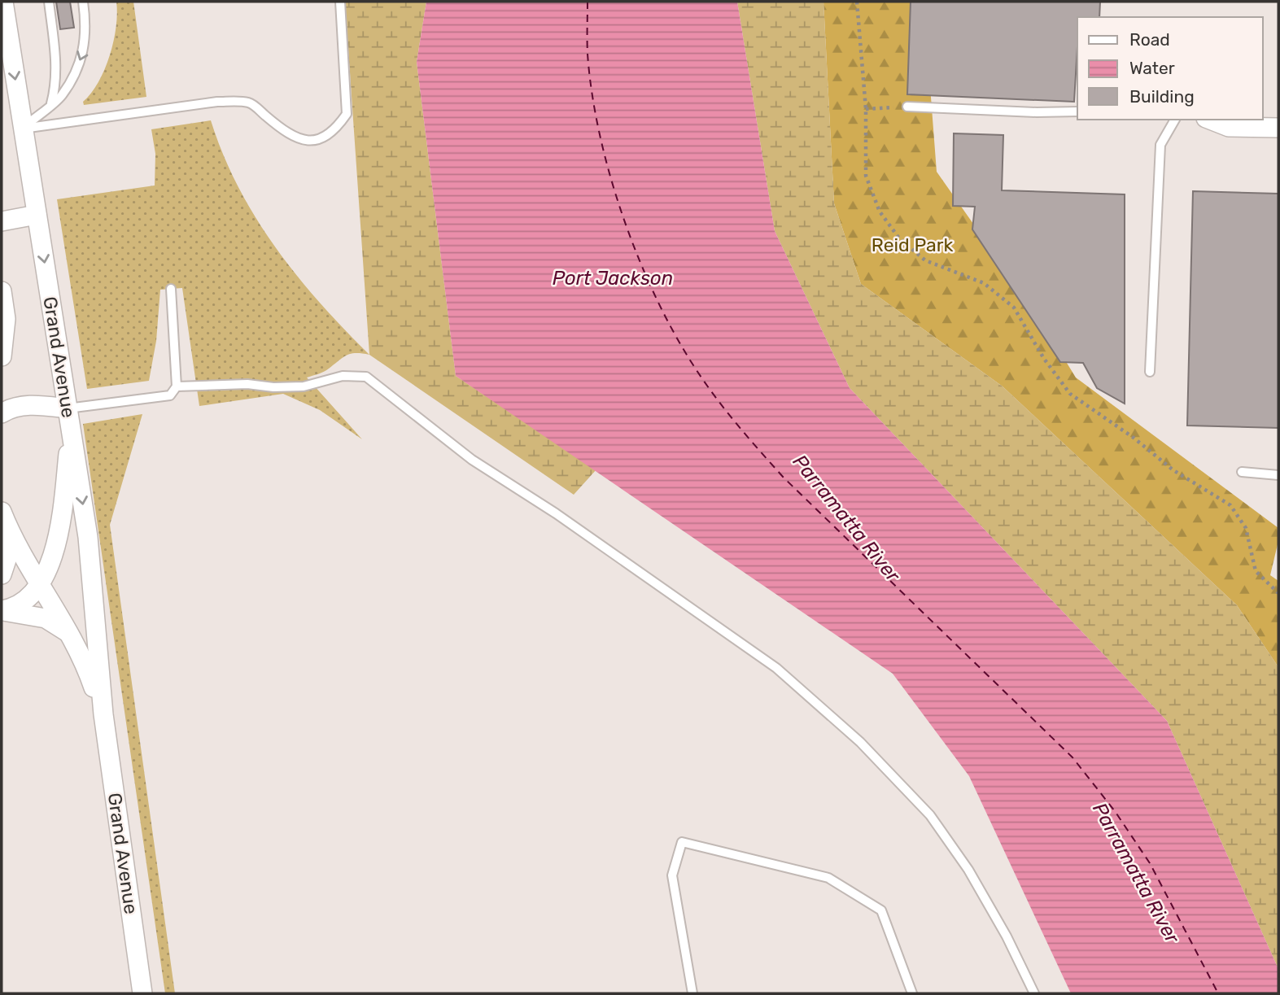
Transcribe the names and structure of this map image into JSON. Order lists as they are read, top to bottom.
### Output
{
  "streets": {
    "street": ["Grand Avenue"]
  },
  "water": ["Port Jackson", "Parramatta River"],
  "parks": ["Reid Park"],
  "legend": ["Road", "Water", "Building"]
}
